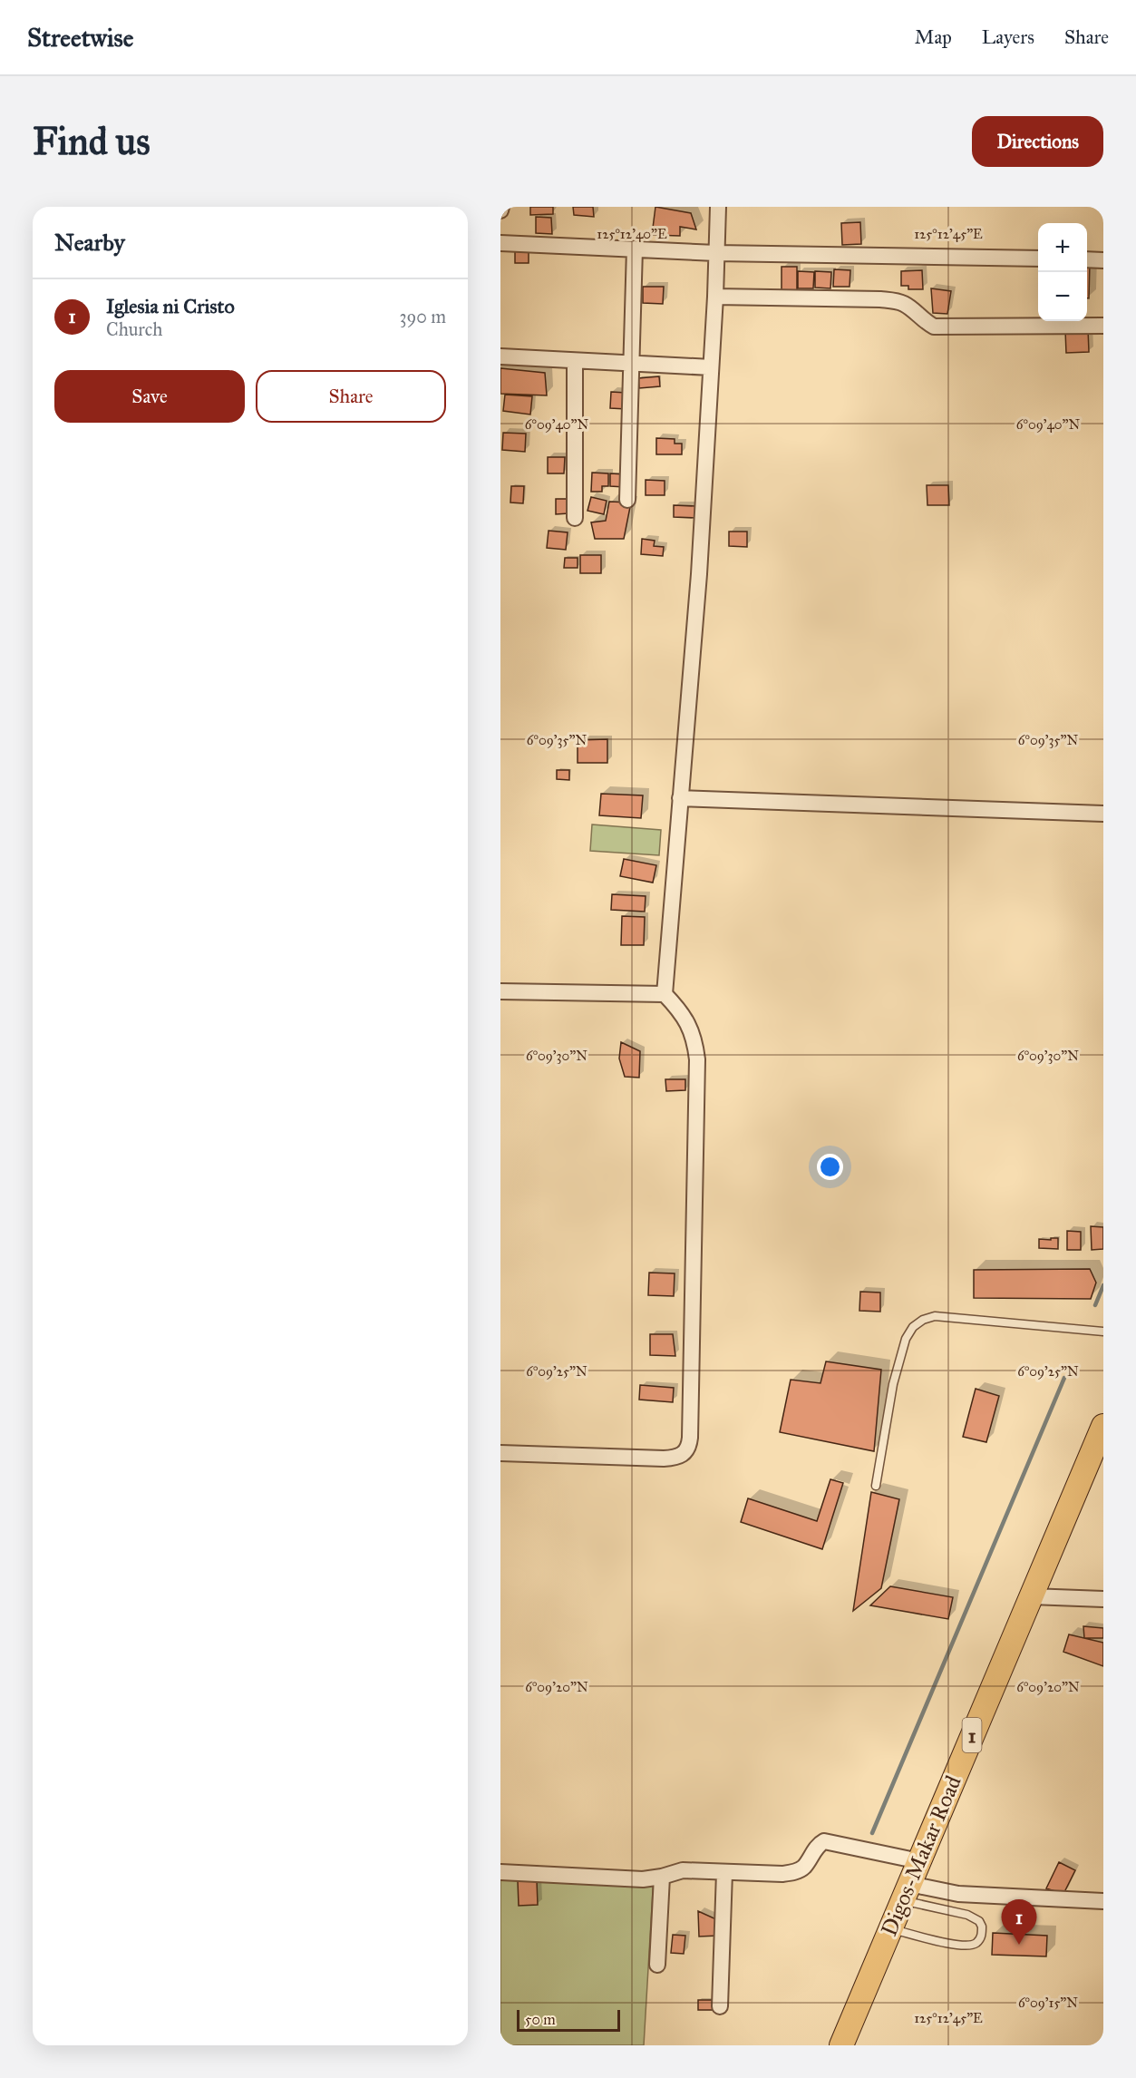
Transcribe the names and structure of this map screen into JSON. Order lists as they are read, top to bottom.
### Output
{
  "streets": {
    "main road": ["1", "Digos-Makar Road"]
  },
  "scale_bar": "50 m",
  "page": {
    "header": "Streetwise",
    "nav": ["Map", "Layers", "Share"],
    "buttons": [
      "Directions",
      ["Save", "Share"]
    ],
    "title": "Find us",
    "heading": "Nearby",
    "map_buttons": ["+", "−"],
    "list": [
      {
        "mark": "1",
        "name": "Iglesia ni Cristo",
        "note": "Church",
        "value": "390 m"
      }
    ],
    "pins": "1",
    "scale": "50 m"
  },
  "coordinates": [
    "125°12'40\"E",
    "125°12'45\"E",
    "6°09'40\"N",
    "6°09'35\"N",
    "6°09'30\"N",
    "6°09'25\"N",
    "6°09'20\"N",
    "6°09'15\"N"
  ]
}
